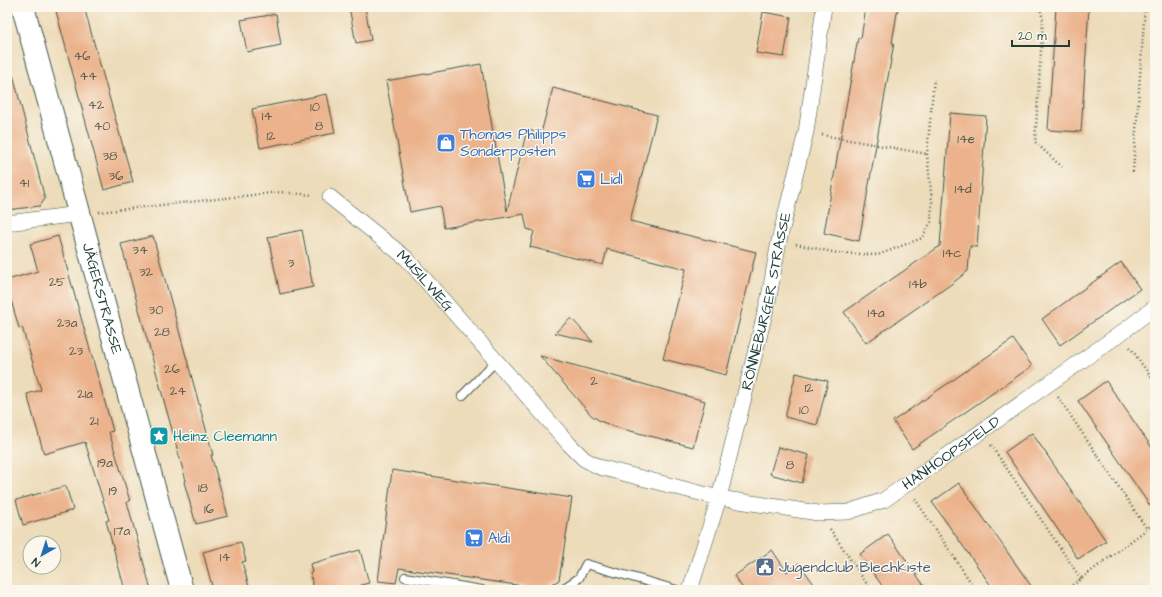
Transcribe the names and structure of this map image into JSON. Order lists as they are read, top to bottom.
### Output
{
  "streets": {
    "street": [
      "MUSILWEG",
      "JÄGERSTRASSE",
      "RÖNNEBURGER STRASSE",
      "HANHOOPSFELD"
    ]
  },
  "crossings": [
    ["MUSILWEG", "RÖNNEBURGER STRASSE"],
    ["MUSILWEG", "HANHOOPSFELD"],
    ["RÖNNEBURGER STRASSE", "HANHOOPSFELD"]
  ],
  "places": {
    "shop": ["Thomas Philipps Sonderposten"],
    "supermarket": ["Lidl", "Aldi"],
    "place": ["Heinz Cleemann"],
    "public building": ["Jugendclub Blechkiste"]
  },
  "house_numbers": [
    "46",
    "44",
    "42",
    "10",
    "14",
    "40",
    "8",
    "12",
    "14e",
    "38",
    "36",
    "41",
    "14d",
    "34",
    "14c",
    "3",
    "32",
    "25",
    "14b",
    "30",
    "14a",
    "23a",
    "28",
    "23",
    "26",
    "2",
    "12",
    "24",
    "21a",
    "10",
    "21",
    "19a",
    "8",
    "18",
    "19",
    "16",
    "17a",
    "14"
  ],
  "scale_bar": "20 m",
  "north": "bottom left"
}
